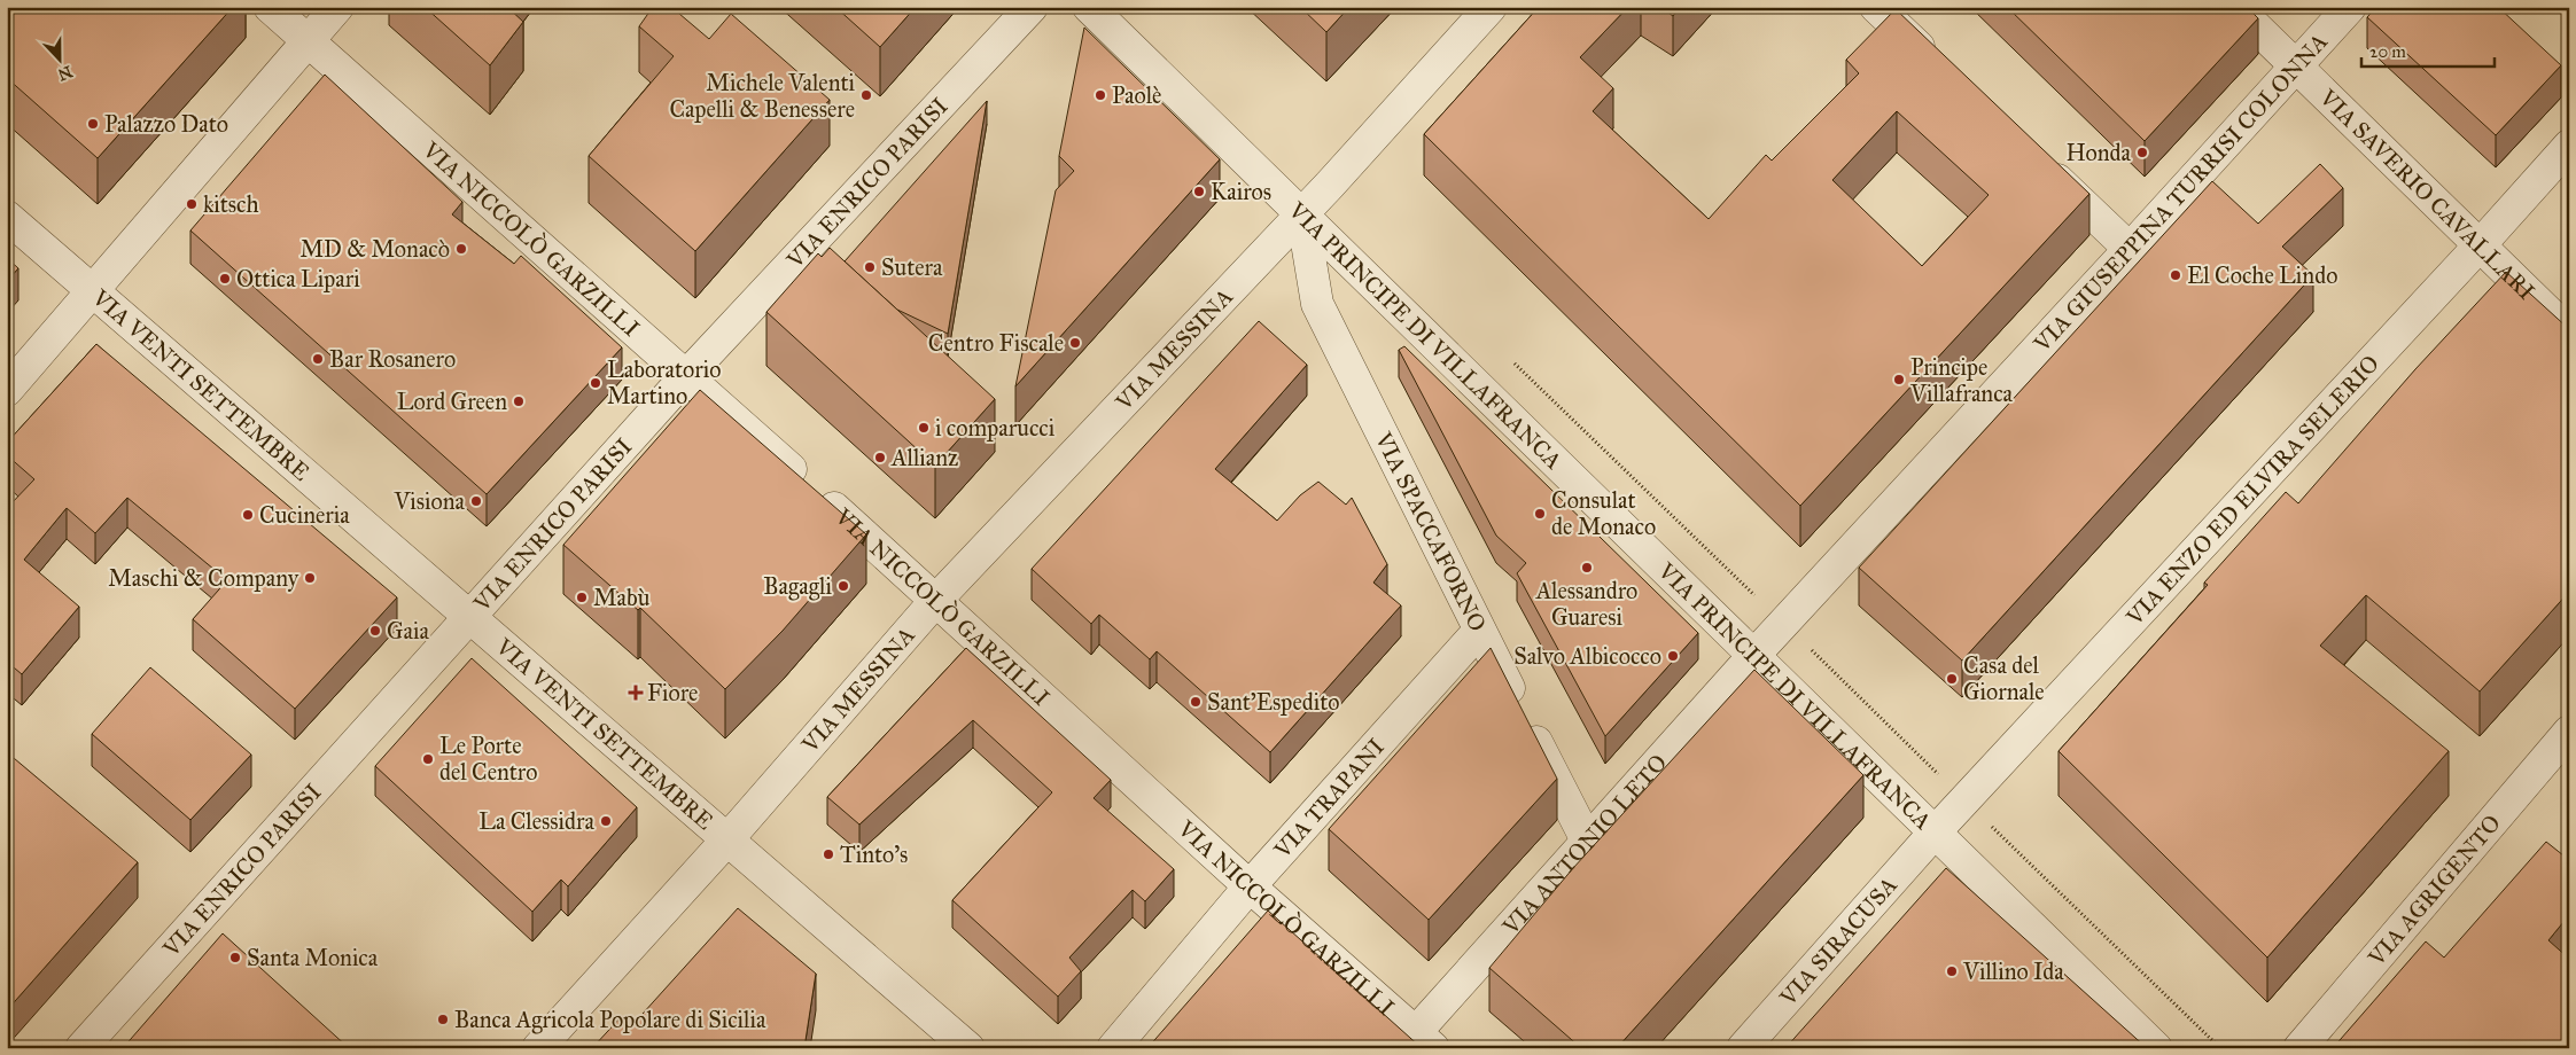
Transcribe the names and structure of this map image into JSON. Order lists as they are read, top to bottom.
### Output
{
  "streets": {
    "street": [
      "VIA ENRICO PARISI",
      "VIA GIUSEPPINA TURRISI COLONNA",
      "VIA SAVERIO CAVALLARI",
      "VIA NICCOLÒ GARZILLI",
      "VIA PRINCIPE DI VILLAFRANCA",
      "VIA MESSINA",
      "VIA VENTI SETTEMBRE",
      "VIA ENZO ED ELVIRA SELERIO",
      "VIA SPACCAFORNO",
      "VIA TRAPANI",
      "VIA ANTONIO LETO",
      "VIA AGRIGENTO",
      "VIA SIRACUSA"
    ]
  },
  "crossings": [
    ["VIA ENRICO PARISI", "VIA NICCOLÒ GARZILLI"],
    ["VIA ENRICO PARISI", "VIA VENTI SETTEMBRE"],
    ["VIA GIUSEPPINA TURRISI COLONNA", "VIA SAVERIO CAVALLARI"],
    ["VIA GIUSEPPINA TURRISI COLONNA", "VIA PRINCIPE DI VILLAFRANCA"],
    ["VIA GIUSEPPINA TURRISI COLONNA", "VIA ANTONIO LETO"],
    ["VIA SAVERIO CAVALLARI", "VIA ENZO ED ELVIRA SELERIO"],
    ["VIA NICCOLÒ GARZILLI", "VIA MESSINA"],
    ["VIA NICCOLÒ GARZILLI", "VIA TRAPANI"],
    ["VIA NICCOLÒ GARZILLI", "VIA ANTONIO LETO"],
    ["VIA PRINCIPE DI VILLAFRANCA", "VIA MESSINA"],
    ["VIA PRINCIPE DI VILLAFRANCA", "VIA ENZO ED ELVIRA SELERIO"],
    ["VIA PRINCIPE DI VILLAFRANCA", "VIA SPACCAFORNO"],
    ["VIA PRINCIPE DI VILLAFRANCA", "VIA ANTONIO LETO"],
    ["VIA PRINCIPE DI VILLAFRANCA", "VIA SIRACUSA"],
    ["VIA MESSINA", "VIA VENTI SETTEMBRE"],
    ["VIA MESSINA", "VIA SPACCAFORNO"],
    ["VIA ENZO ED ELVIRA SELERIO", "VIA SIRACUSA"],
    ["VIA SPACCAFORNO", "VIA TRAPANI"],
    ["VIA SPACCAFORNO", "VIA ANTONIO LETO"]
  ],
  "places": {
    "other": [
      "Michele Valenti Capelli & Benessere",
      "Paolè",
      "Palazzo Dato",
      "Honda",
      "Kairos",
      "kitsch",
      "MD & Monacò",
      "Sutera",
      "El Coche Lindo",
      "Ottica Lipari",
      "Centro Fiscale",
      "Bar Rosanero",
      "Principe Villafranca",
      "Laboratorio Martino",
      "Lord Green",
      "i comparucci",
      "Allianz",
      "Visiona",
      "Consulat de Monaco",
      "Cucineria",
      "Alessandro Guaresi",
      "Maschi & Company",
      "Bagagli",
      "Mabù",
      "Gaia",
      "Salvo Albicocco",
      "Casa del Giornale",
      "Sant'Espedito",
      "Le Porte del Centro",
      "La Clessidra",
      "Tinto's",
      "Santa Monica",
      "Villino Ida",
      "Banca Agricola Popolare di Sicilia"
    ],
    "health": ["Fiore"]
  },
  "scale_bar": "20 m",
  "north": "bottom"
}
